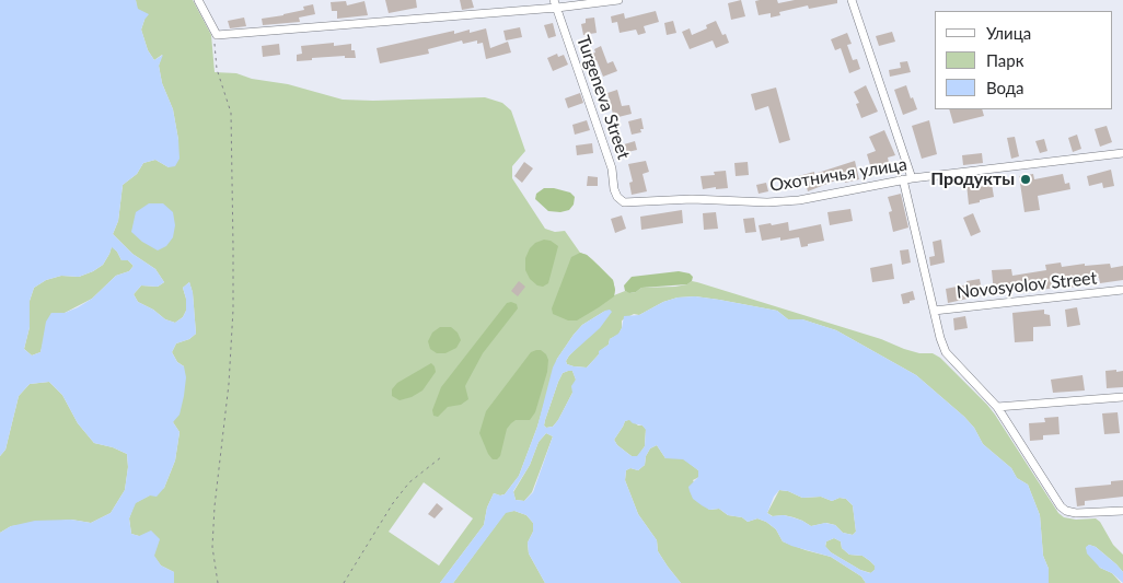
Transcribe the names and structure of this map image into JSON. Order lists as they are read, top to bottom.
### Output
{
  "streets": {
    "street": ["Turgeneva Street", "Охотничья улица", "Novosyolov Street"]
  },
  "crossings": [
    ["Turgeneva Street", "Охотничья улица"]
  ],
  "places": ["Продукты"],
  "legend": ["Улица", "Парк", "Вода"]
}
